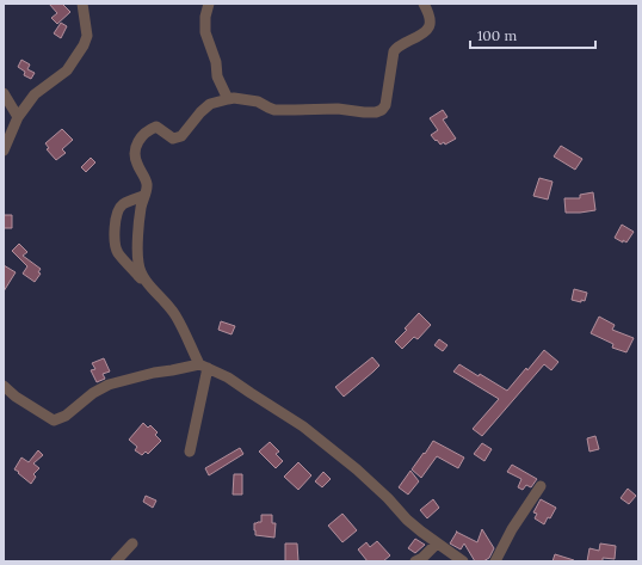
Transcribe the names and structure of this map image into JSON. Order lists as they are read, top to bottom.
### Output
{
  "scale_bar": "100 m"
}
